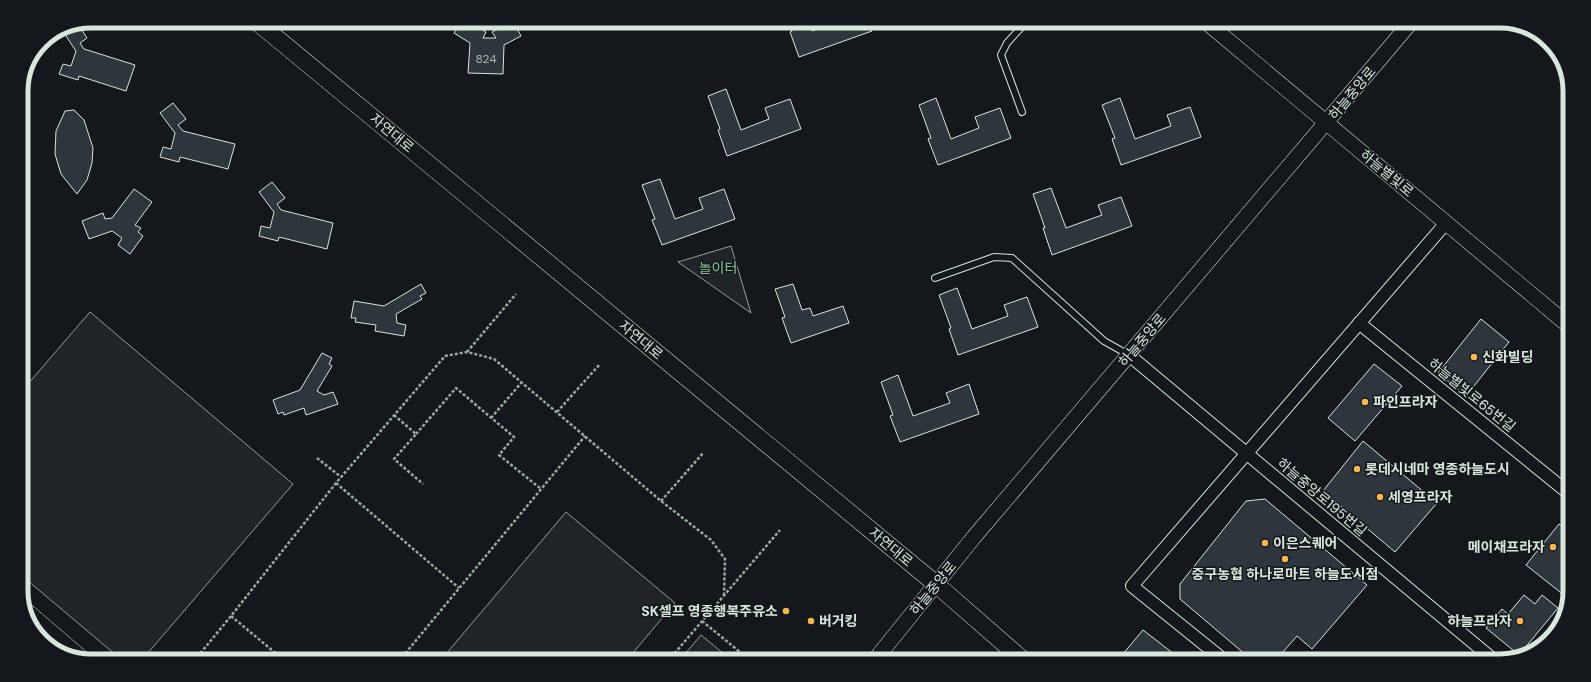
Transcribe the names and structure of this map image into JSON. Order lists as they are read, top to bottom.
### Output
{
  "streets": {
    "main road": ["자연대로"],
    "street": [
      "하늘중앙로",
      "하늘별빛로",
      "하늘별빛로65번길",
      "하늘중앙로195번길"
    ]
  },
  "crossings": [
    ["하늘중앙로", "자연대로"],
    ["하늘중앙로", "하늘별빛로"],
    ["하늘중앙로", "하늘중앙로195번길"]
  ],
  "parks": ["놀이터"],
  "places": [
    "신화빌딩",
    "파인프라자",
    "롯데시네마 영종하늘도시",
    "세영프라자",
    "이은스퀘어",
    "메이채프라자",
    "중구농협 하나로마트 하늘도시점",
    "SK셀프 영종행복주유소",
    "버거킹",
    "하늘프라자"
  ],
  "house_numbers": ["824"]
}
